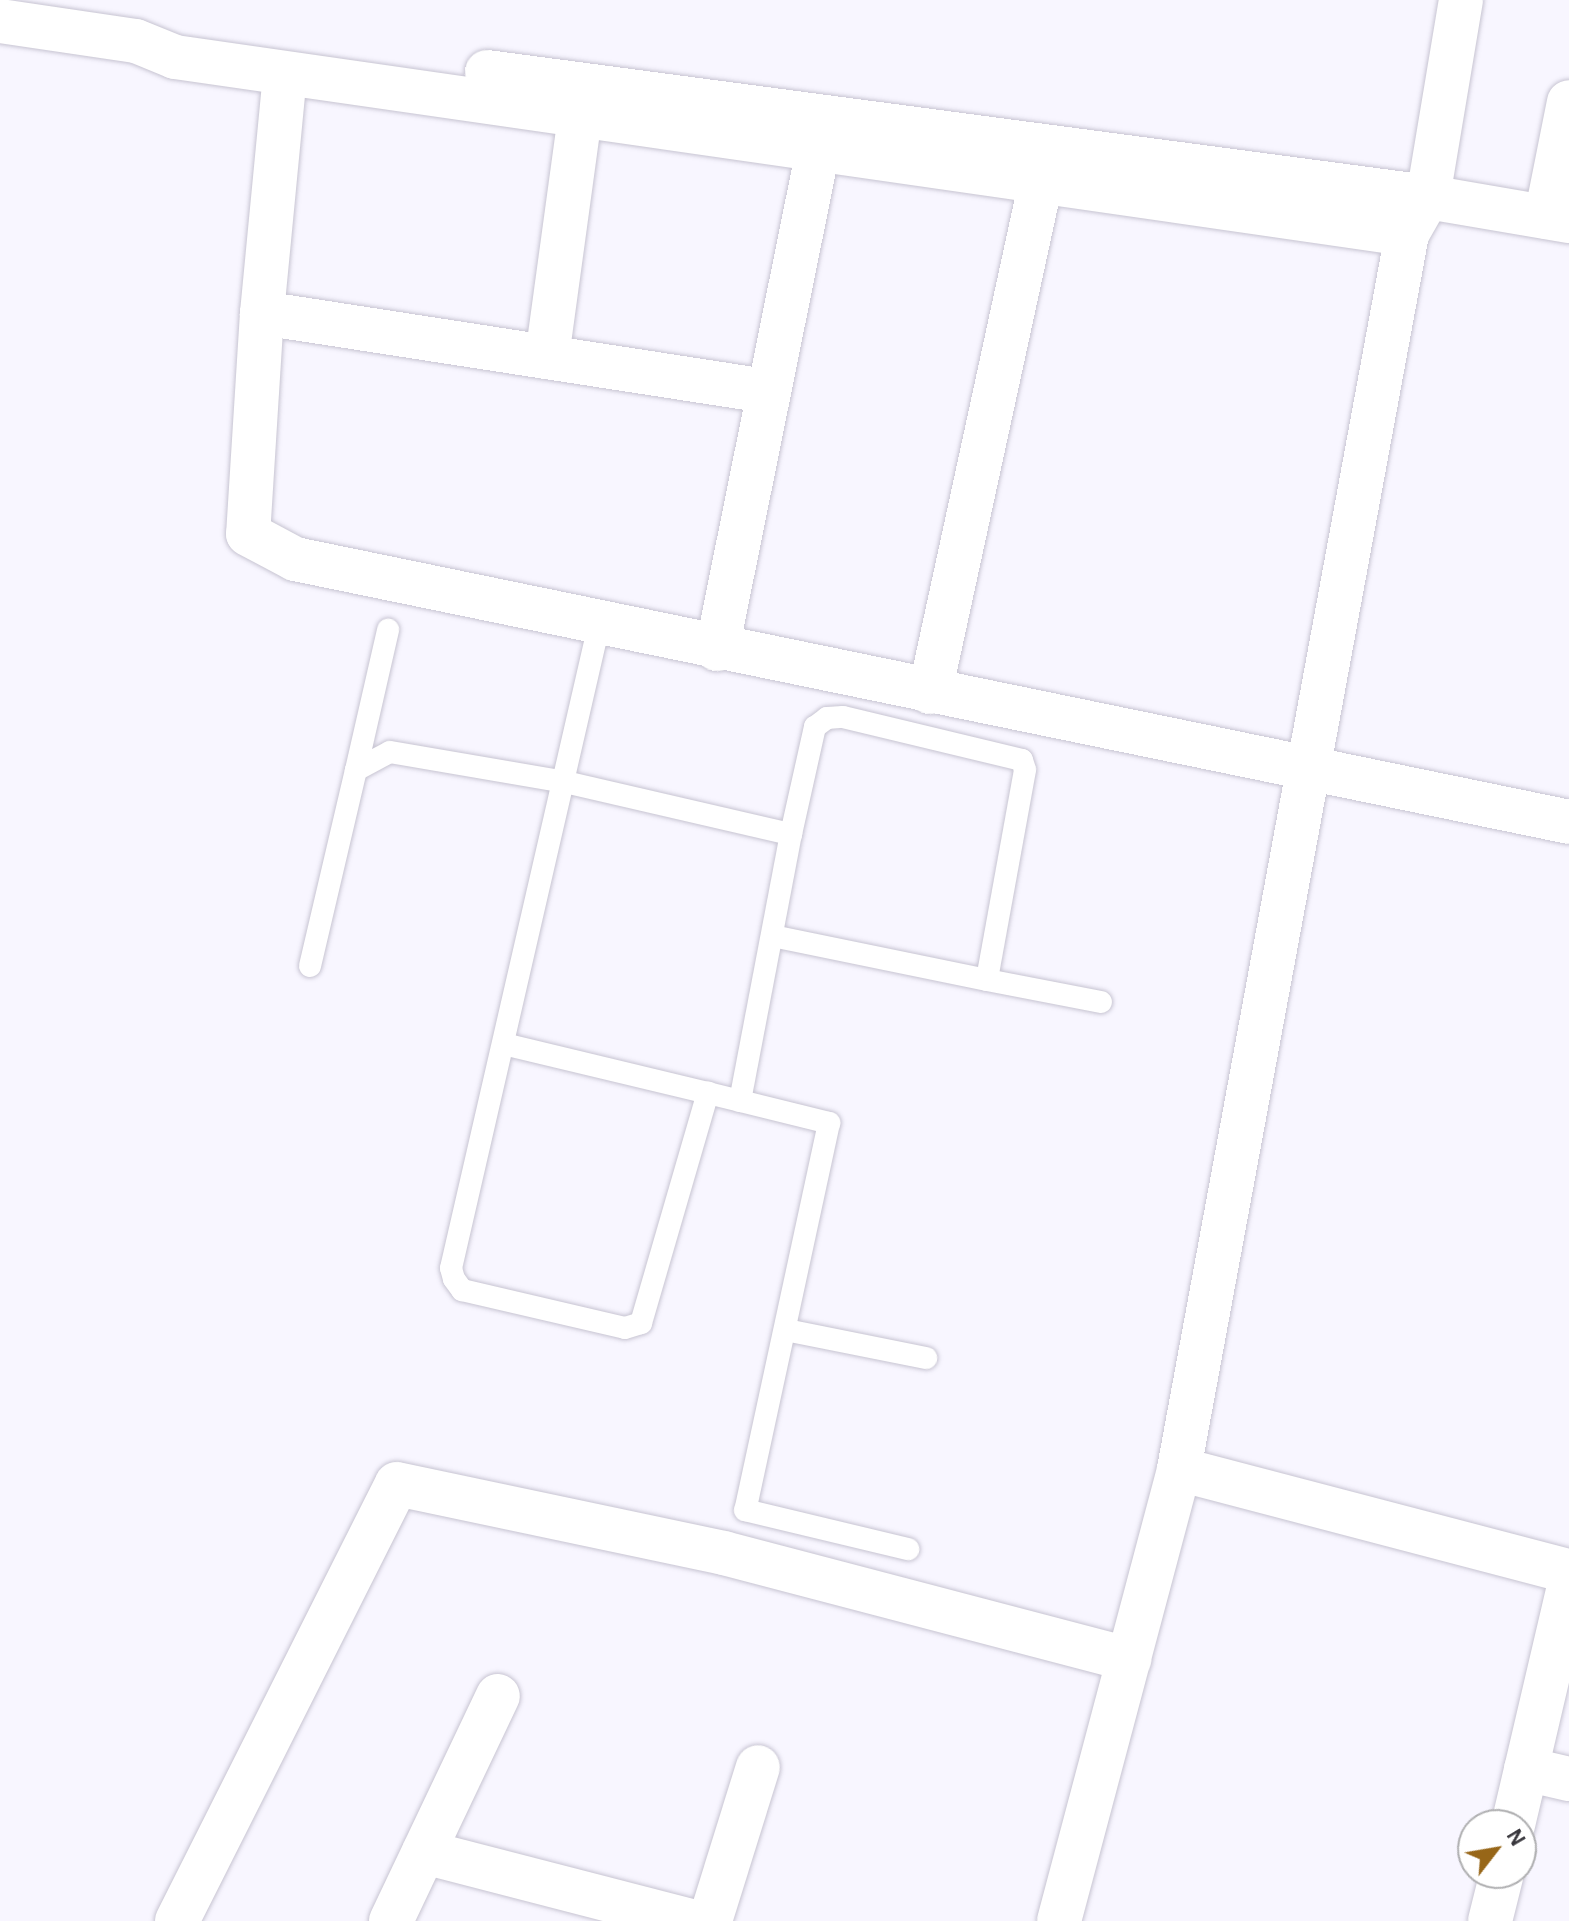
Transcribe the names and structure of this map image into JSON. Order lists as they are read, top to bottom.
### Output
{
  "north": "top right"
}
